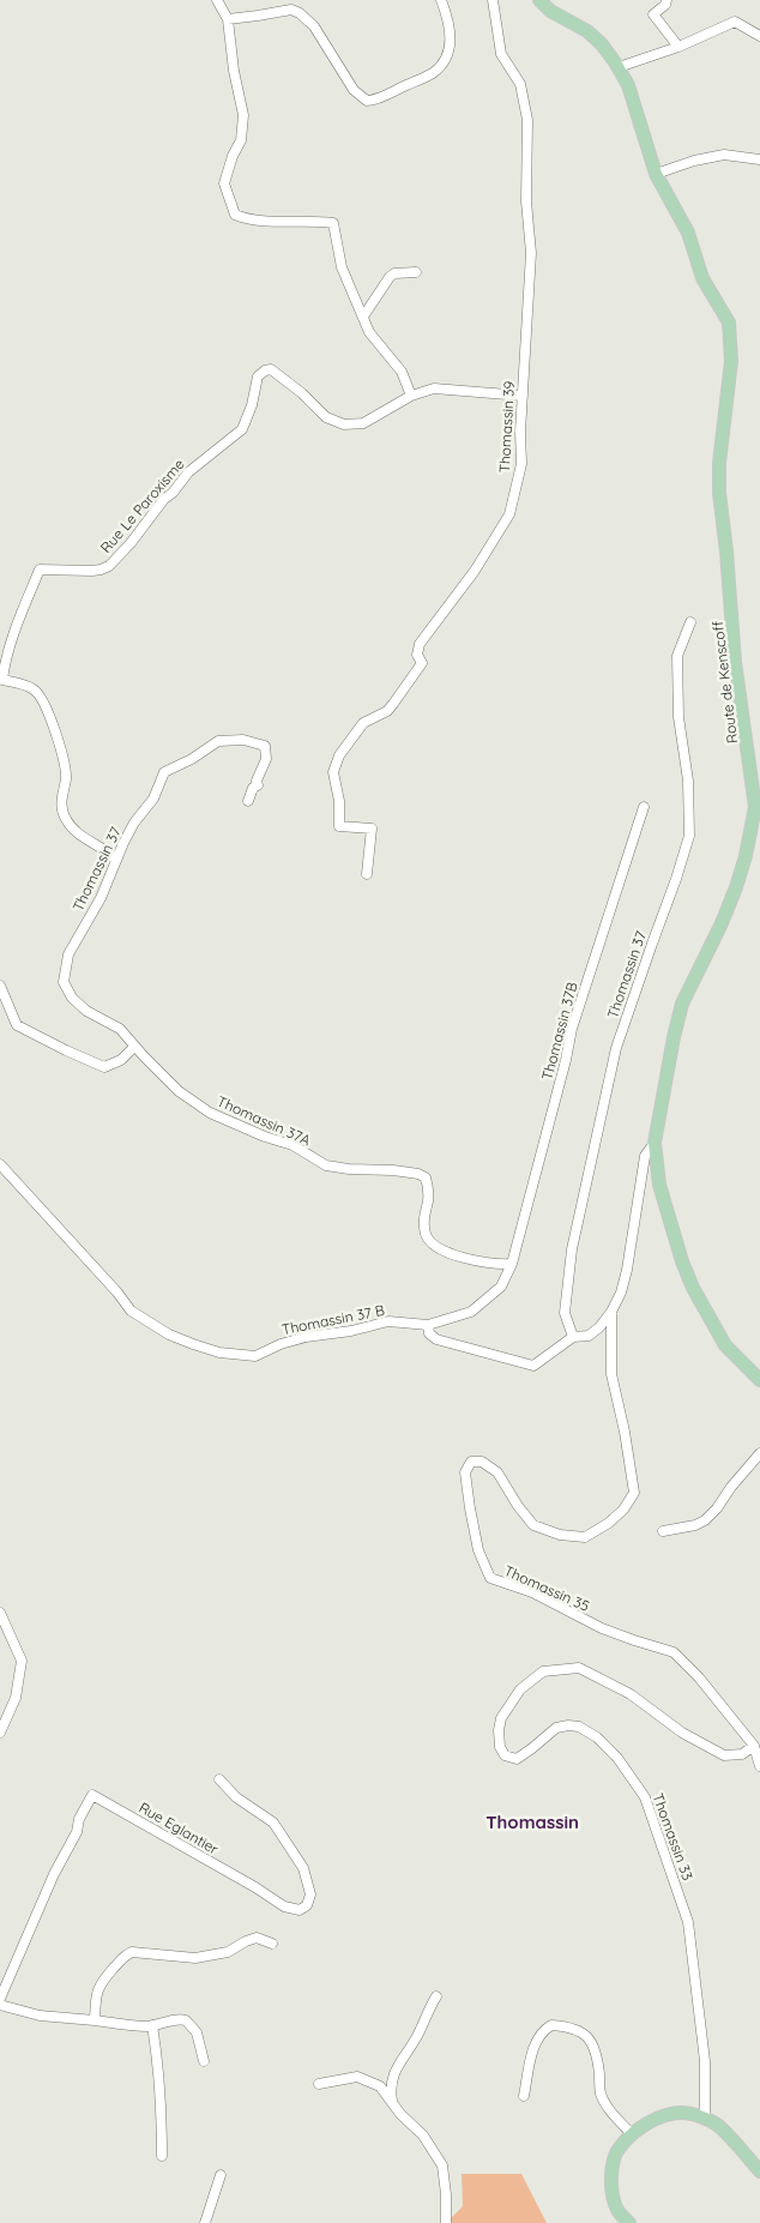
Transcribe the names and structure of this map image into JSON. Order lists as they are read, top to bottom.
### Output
{
  "streets": {
    "main road": ["Route de Kenscoff"],
    "street": [
      "Thomassin 39",
      "Rue Le Paroxisme",
      "Thomassin 37",
      "Thomassin 37B",
      "Thomassin 37A",
      "Thomassin 37 B",
      "Thomassin 35",
      "Rue Eglantier",
      "Thomassin 33"
    ]
  },
  "crossings": [
    ["Rue Le Paroxisme", "Thomassin 37"],
    ["Thomassin 37", "Thomassin 37A"],
    ["Thomassin 37B", "Thomassin 37A"],
    ["Thomassin 35", "Thomassin 33"]
  ],
  "districts": ["Thomassin"]
}
